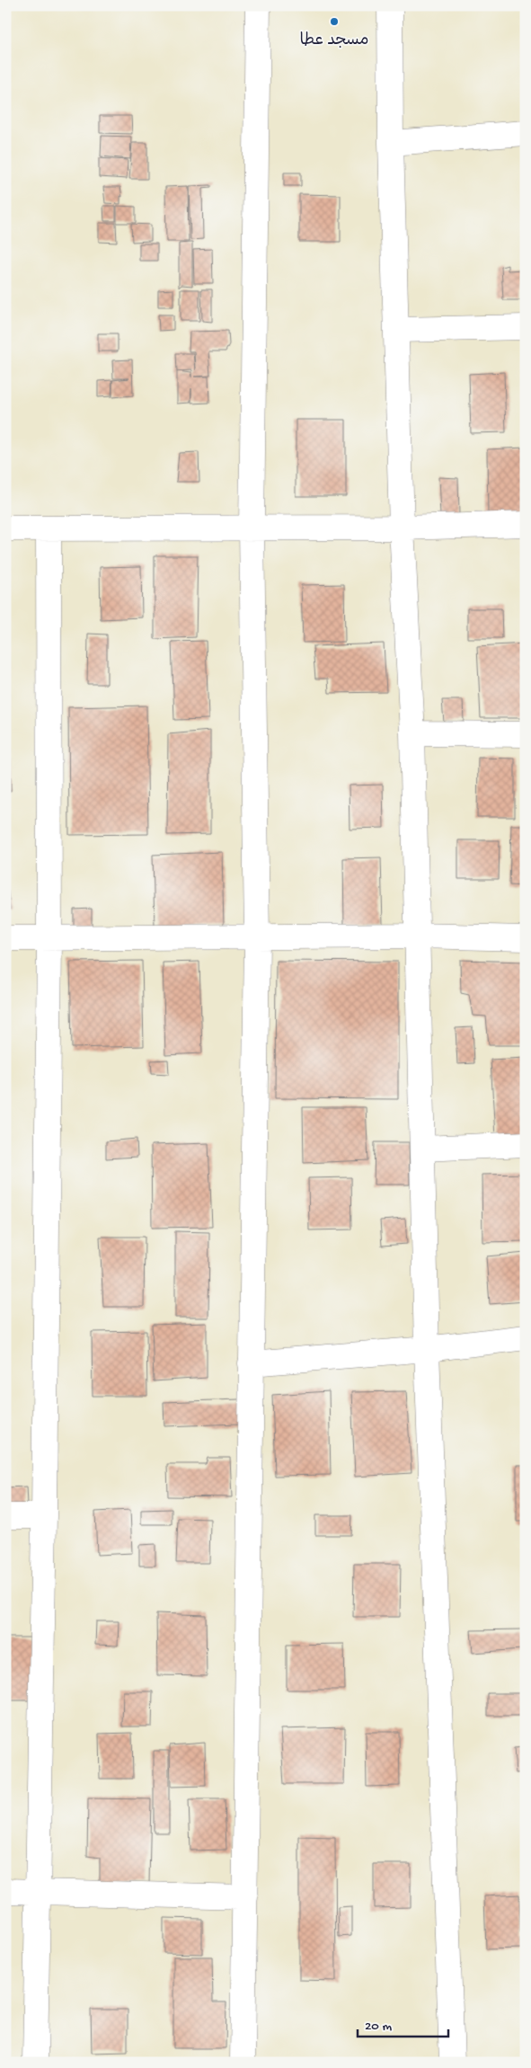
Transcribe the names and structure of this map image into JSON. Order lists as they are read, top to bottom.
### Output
{
  "places": ["مسجد عطا"],
  "scale_bar": "20 m"
}
